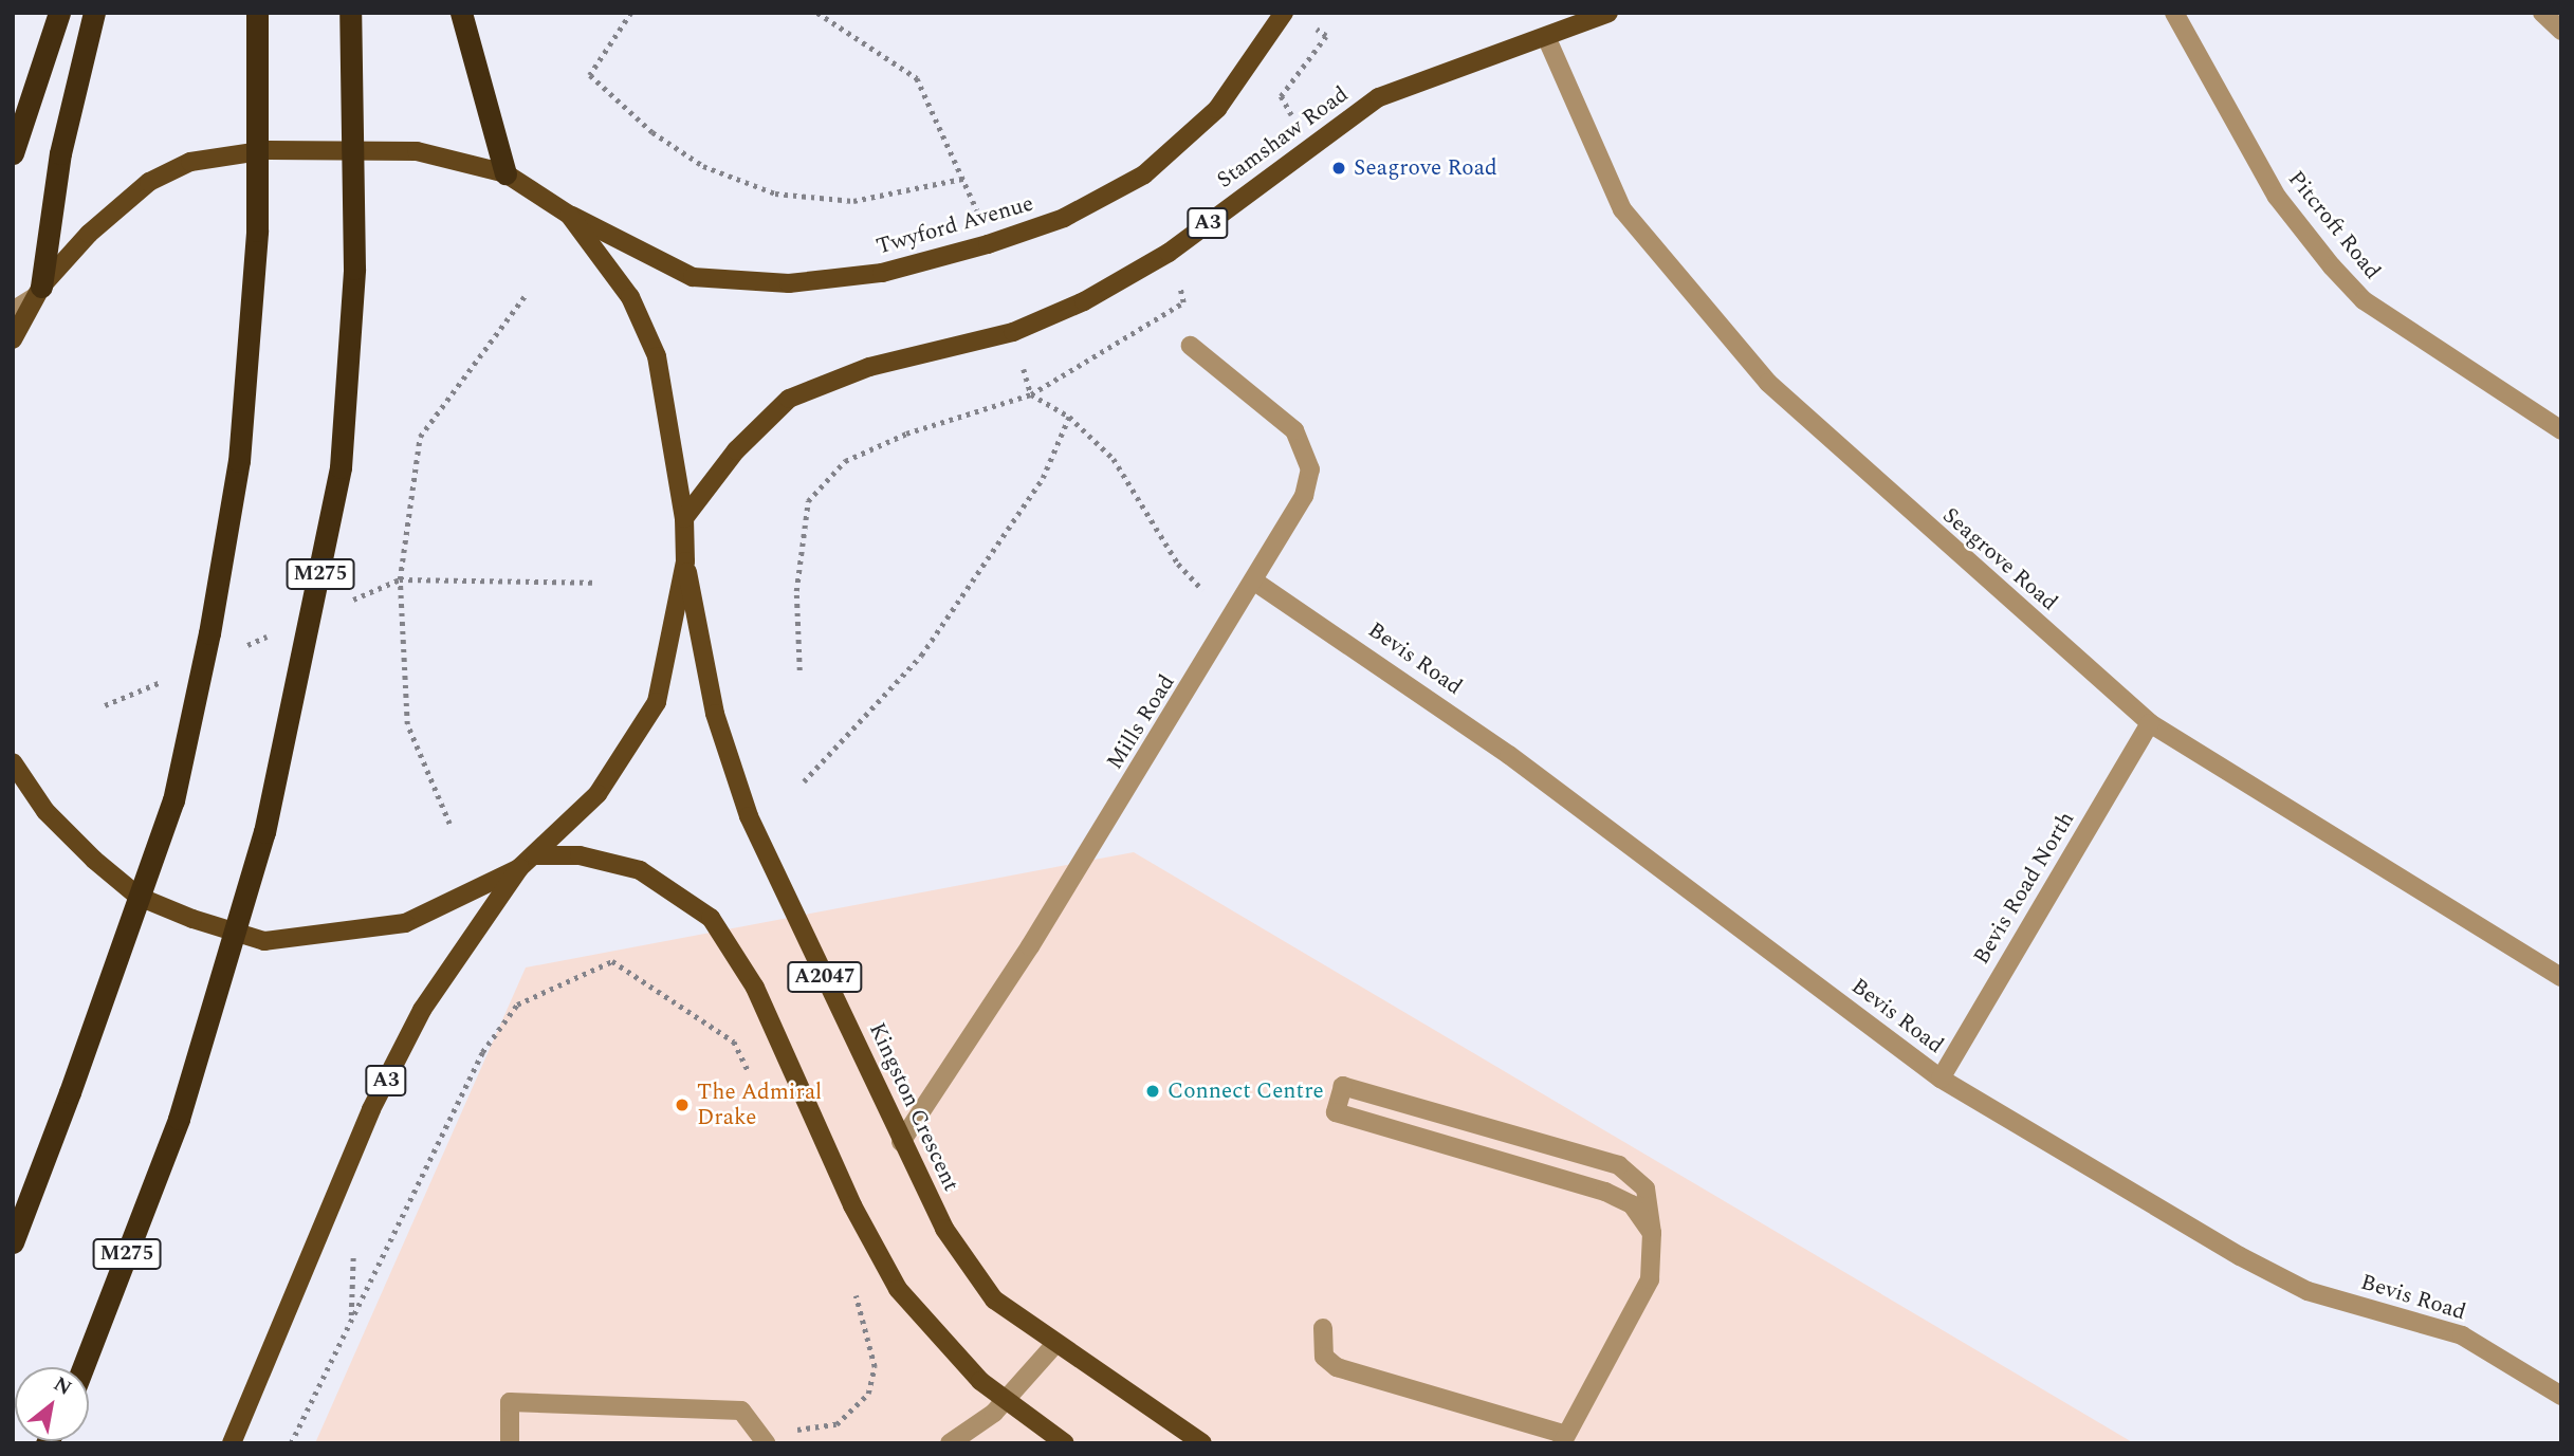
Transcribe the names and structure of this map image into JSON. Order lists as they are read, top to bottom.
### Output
{
  "streets": {
    "highway": ["M275"],
    "main road": [
      "Stamshaw Road",
      "A3",
      "Twyford Avenue",
      "A2047",
      "Kingston Crescent"
    ],
    "street": [
      "Pitcroft Road",
      "Seagrove Road",
      "Bevis Road",
      "Mills Road",
      "Bevis Road North"
    ]
  },
  "crossings": [
    ["Stamshaw Road", "Seagrove Road"],
    ["Seagrove Road", "Bevis Road North"],
    ["Bevis Road", "Mills Road"],
    ["Bevis Road", "Bevis Road North"],
    ["Mills Road", "Kingston Crescent"]
  ],
  "places": ["Seagrove Road", "Connect Centre", "The Admiral Drake"],
  "north": "top right"
}
